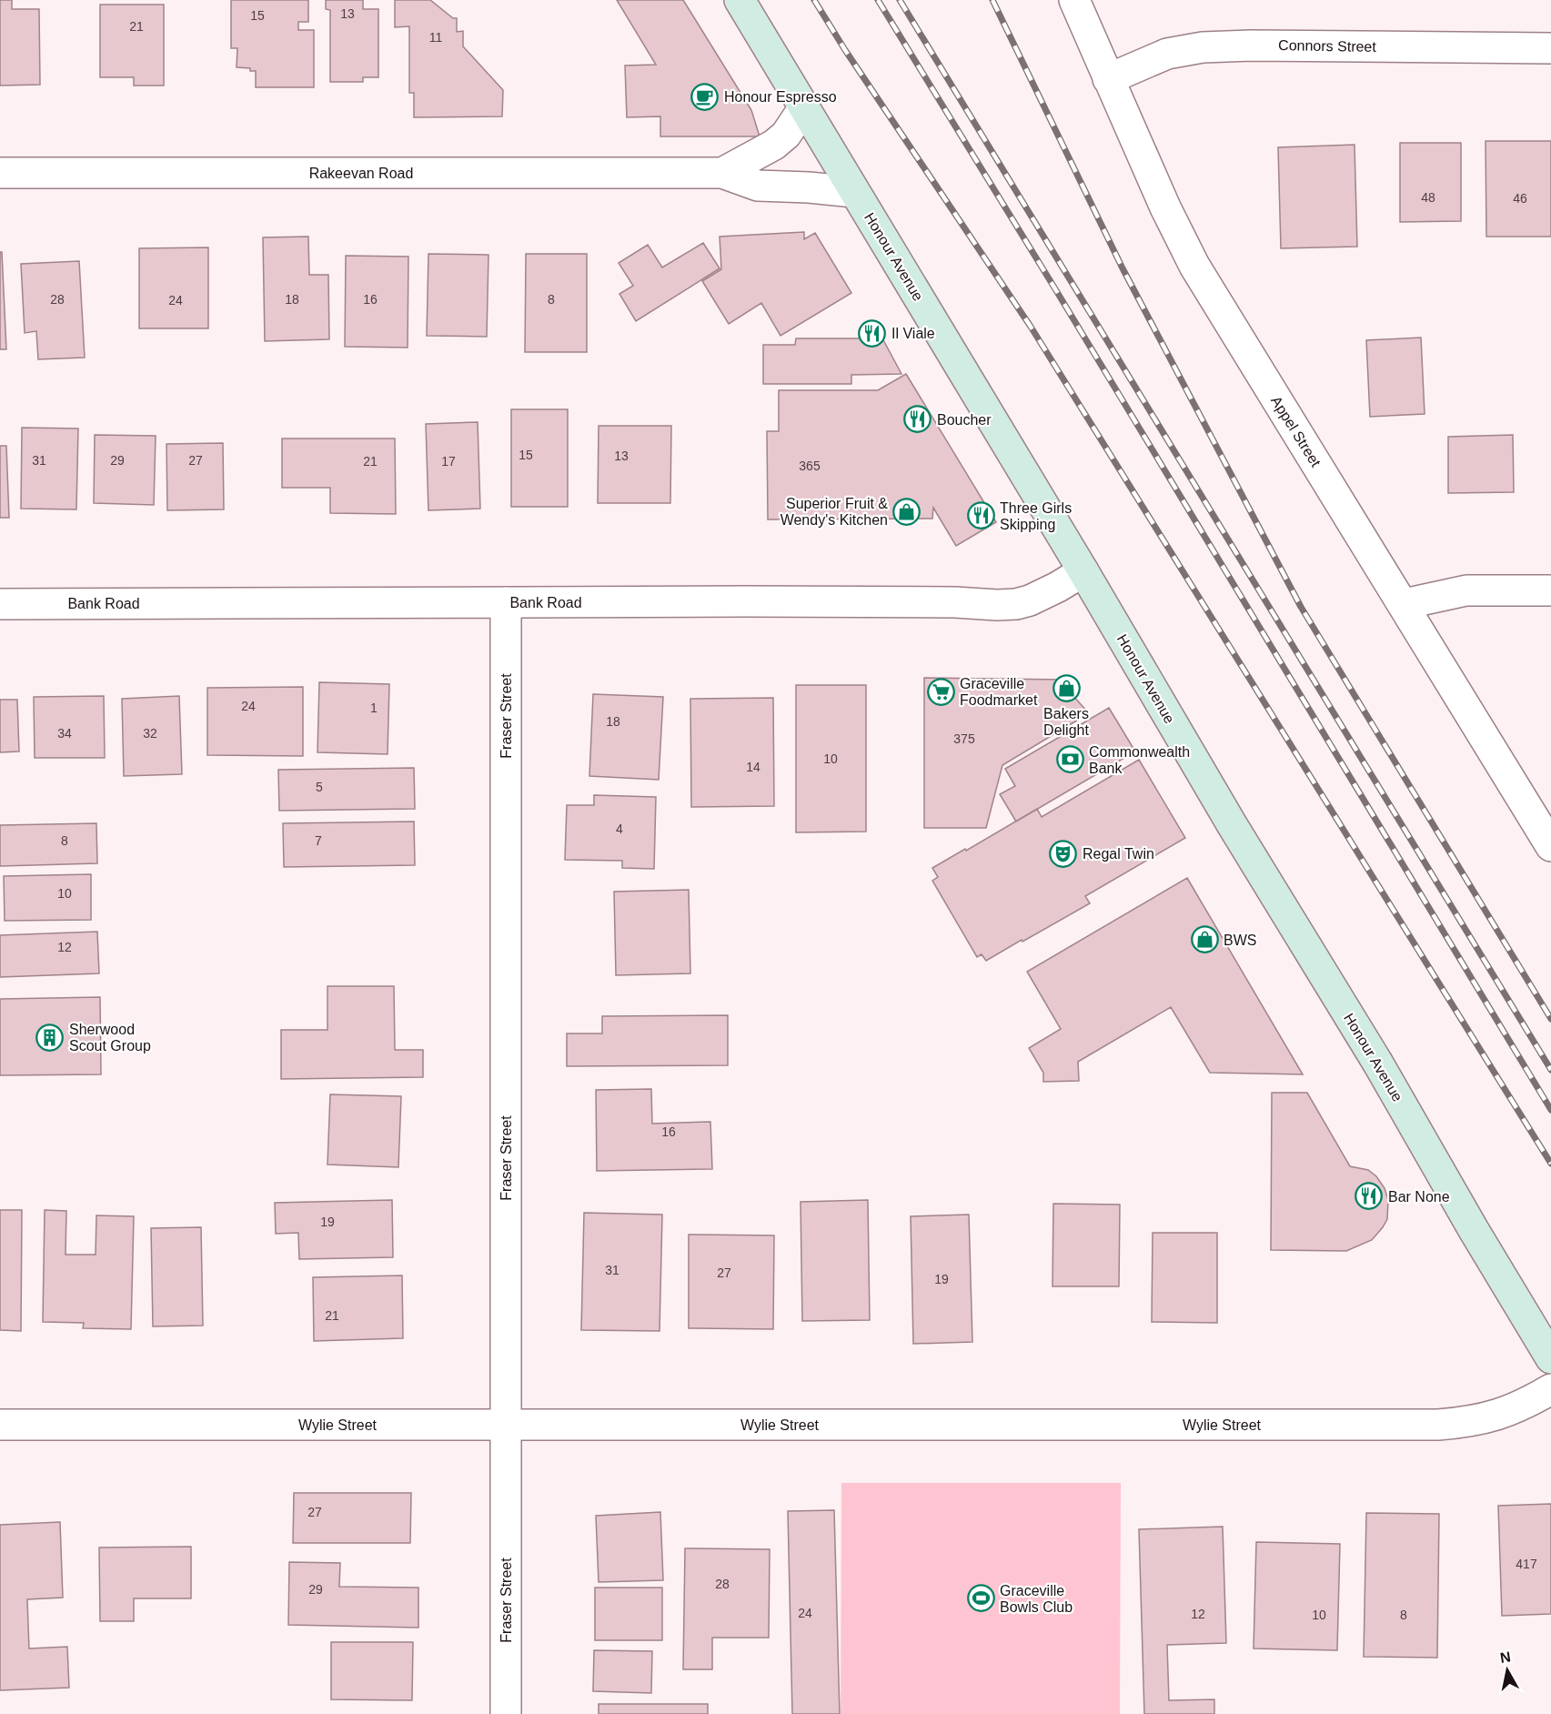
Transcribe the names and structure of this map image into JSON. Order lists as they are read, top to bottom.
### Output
{
  "streets": {
    "main road": ["Honour Avenue"],
    "street": [
      "Connors Street",
      "Rakeevan Road",
      "Appel Street",
      "Bank Road",
      "Fraser Street",
      "Wylie Street"
    ]
  },
  "crossings": [
    ["Connors Street", "Appel Street"],
    ["Rakeevan Road", "Honour Avenue"],
    ["Honour Avenue", "Bank Road"],
    ["Bank Road", "Fraser Street"],
    ["Fraser Street", "Wylie Street"]
  ],
  "places": {
    "cafe": ["Honour Espresso"],
    "restaurant": [
      "Il Viale",
      "Boucher",
      "Three Girls Skipping",
      "Bar None"
    ],
    "shop": ["Superior Fruit & Wendy's Kitchen", "Bakers Delight", "BWS"],
    "supermarket": ["Graceville Foodmarket"],
    "bank": ["Commonwealth Bank"],
    "theatre": ["Regal Twin"],
    "building": ["Sherwood Scout Group"],
    "sports": ["Graceville Bowls Club"]
  },
  "house_numbers": [
    "13",
    "15",
    "21",
    "11",
    "48",
    "46",
    "28",
    "18",
    "16",
    "8",
    "24",
    "15",
    "13",
    "31",
    "29",
    "27",
    "21",
    "17",
    "365",
    "24",
    "1",
    "18",
    "34",
    "32",
    "375",
    "10",
    "14",
    "5",
    "4",
    "8",
    "7",
    "10",
    "12",
    "16",
    "19",
    "31",
    "27",
    "19",
    "21",
    "27",
    "417",
    "28",
    "29",
    "24",
    "12",
    "10",
    "8"
  ],
  "north": "top"
}
